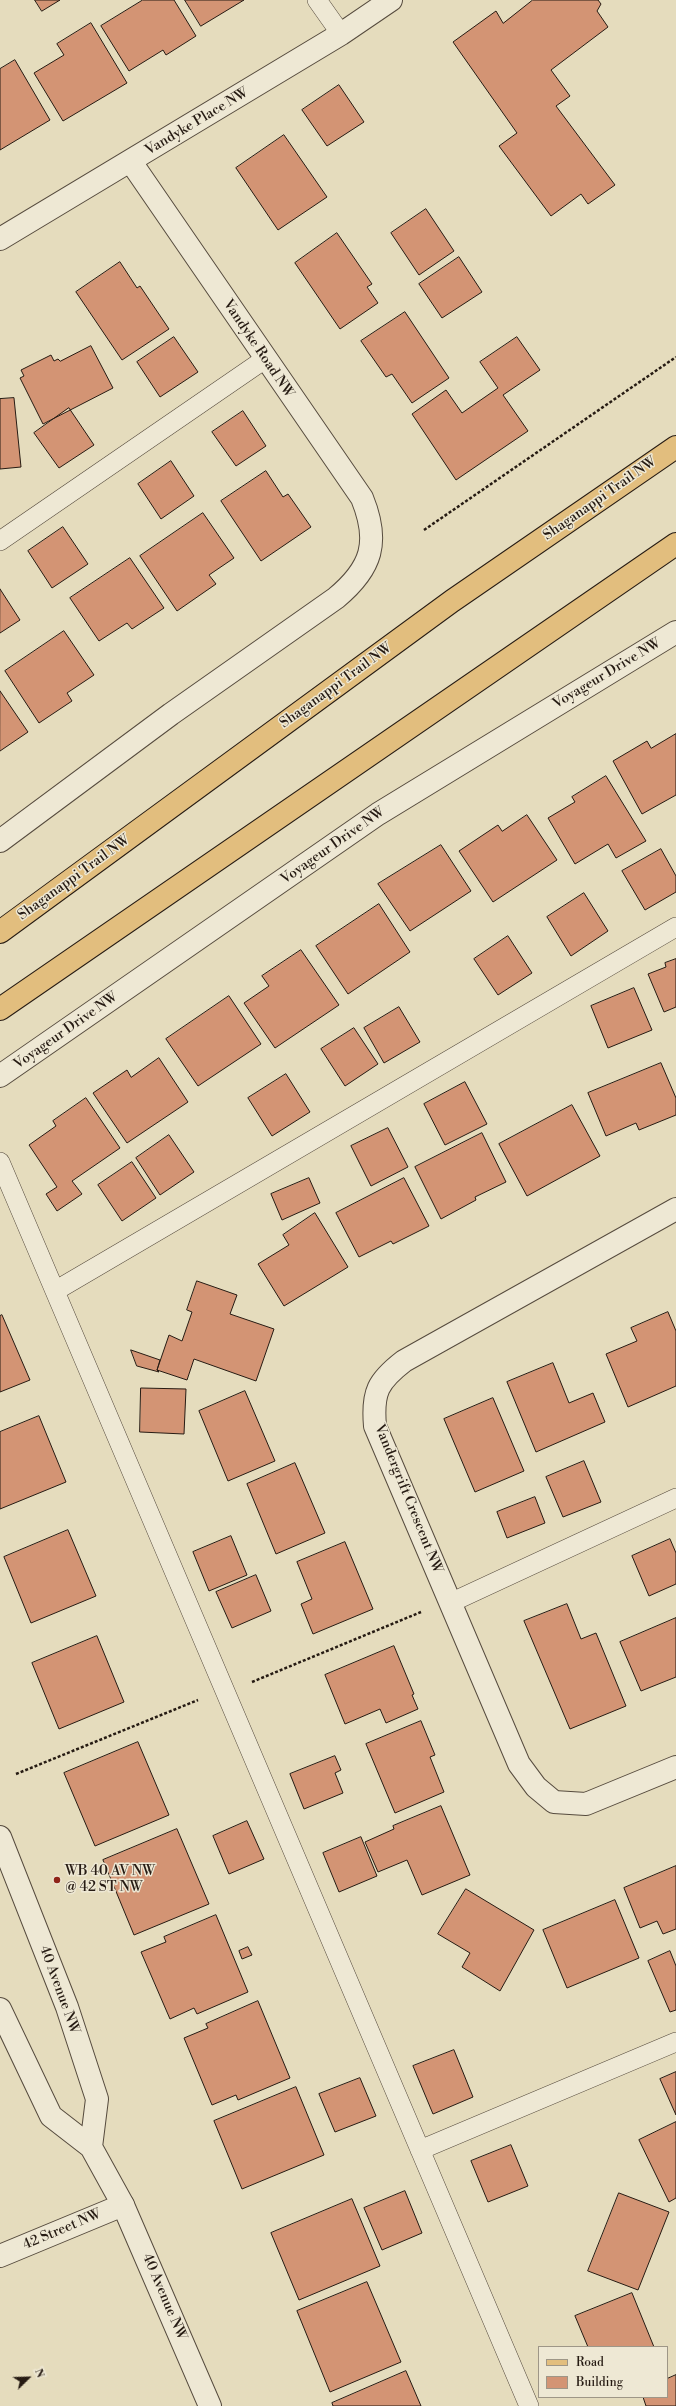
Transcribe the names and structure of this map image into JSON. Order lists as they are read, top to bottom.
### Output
{
  "streets": {
    "main road": ["Shaganappi Trail NW"],
    "street": [
      "Vandyke Place NW",
      "Vandyke Road NW",
      "Voyageur Drive NW",
      "Vandergrift Crescent NW",
      "40 Avenue NW",
      "42 Street NW"
    ]
  },
  "crossings": [
    ["Vandyke Place NW", "Vandyke Road NW"],
    ["40 Avenue NW", "42 Street NW"]
  ],
  "places": ["WB 40 AV NW @ 42 ST NW"],
  "legend": ["Road", "Building"],
  "north": "top right"
}
